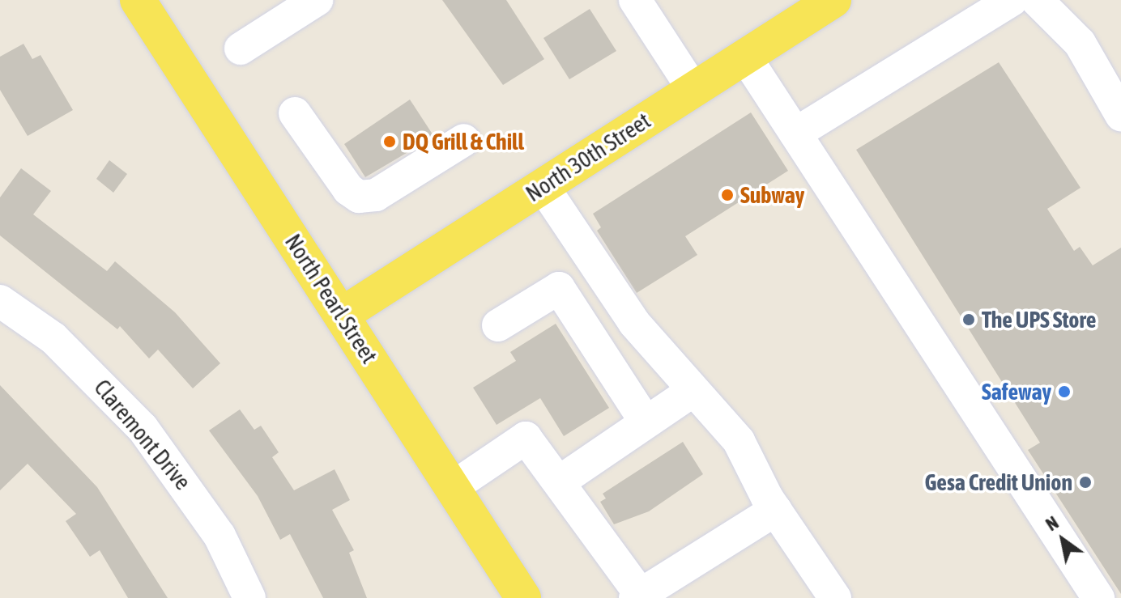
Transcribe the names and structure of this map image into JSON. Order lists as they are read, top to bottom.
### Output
{
  "streets": {
    "main road": ["North 30th Street", "North Pearl Street"],
    "street": ["Claremont Drive"]
  },
  "crossings": [
    ["North 30th Street", "North Pearl Street"]
  ],
  "places": [
    "DQ Grill & Chill",
    "Subway",
    "The UPS Store",
    "Safeway",
    "Gesa Credit Union"
  ],
  "north": "top left"
}
